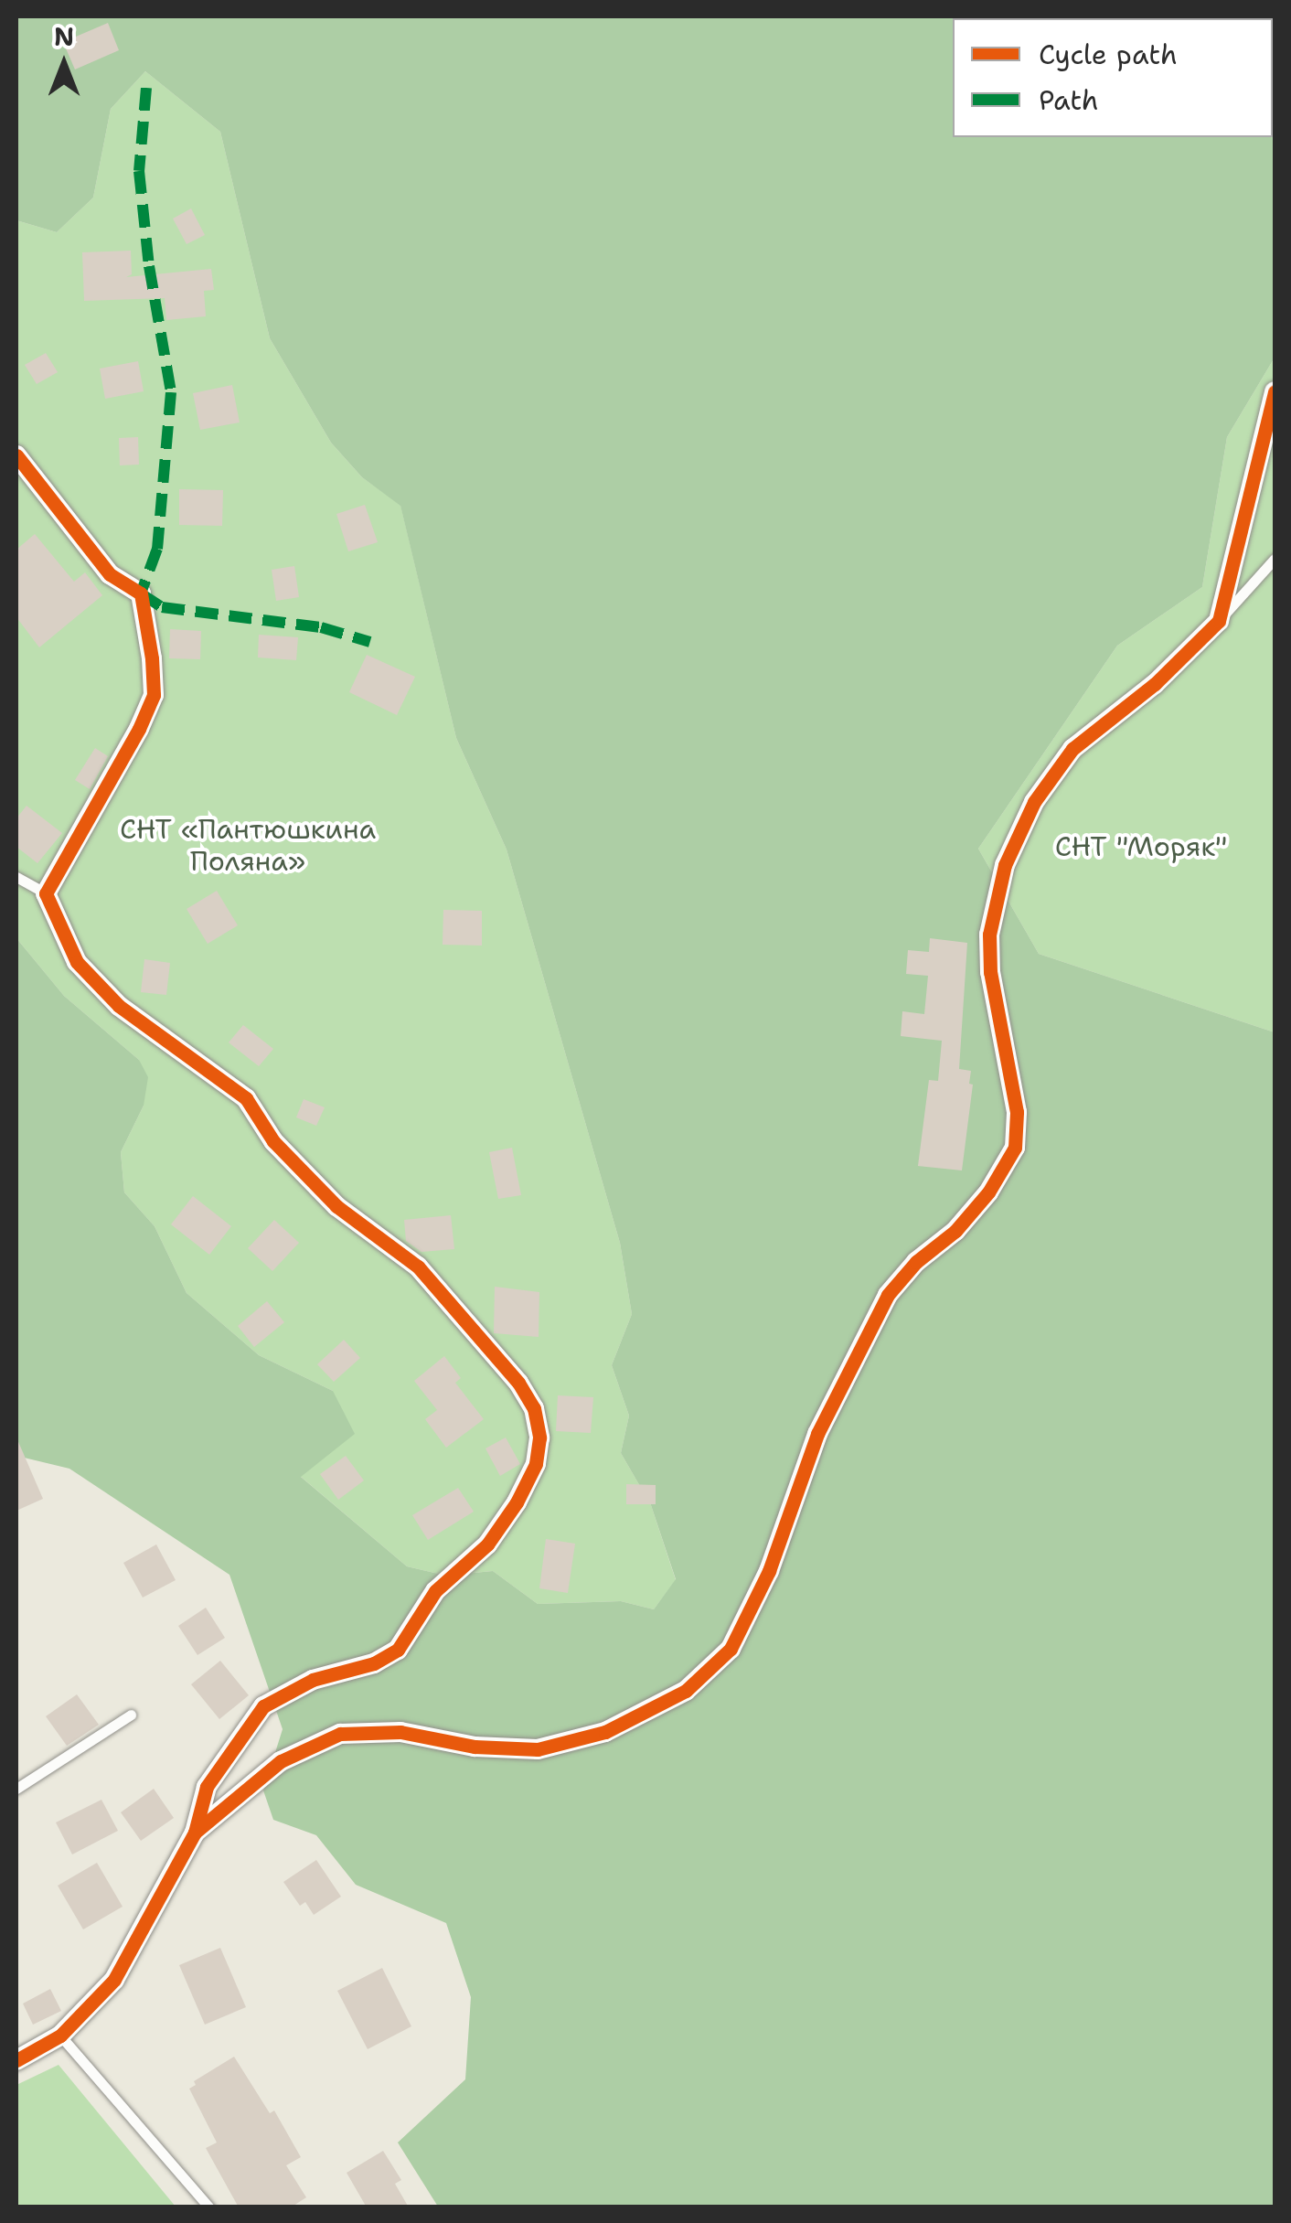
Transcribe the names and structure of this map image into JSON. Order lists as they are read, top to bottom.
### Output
{
  "parks": ["СНТ «Пантюшкина Поляна»", "СНТ \"Моряк\""],
  "legend": ["Cycle path", "Path"],
  "north": "top"
}
